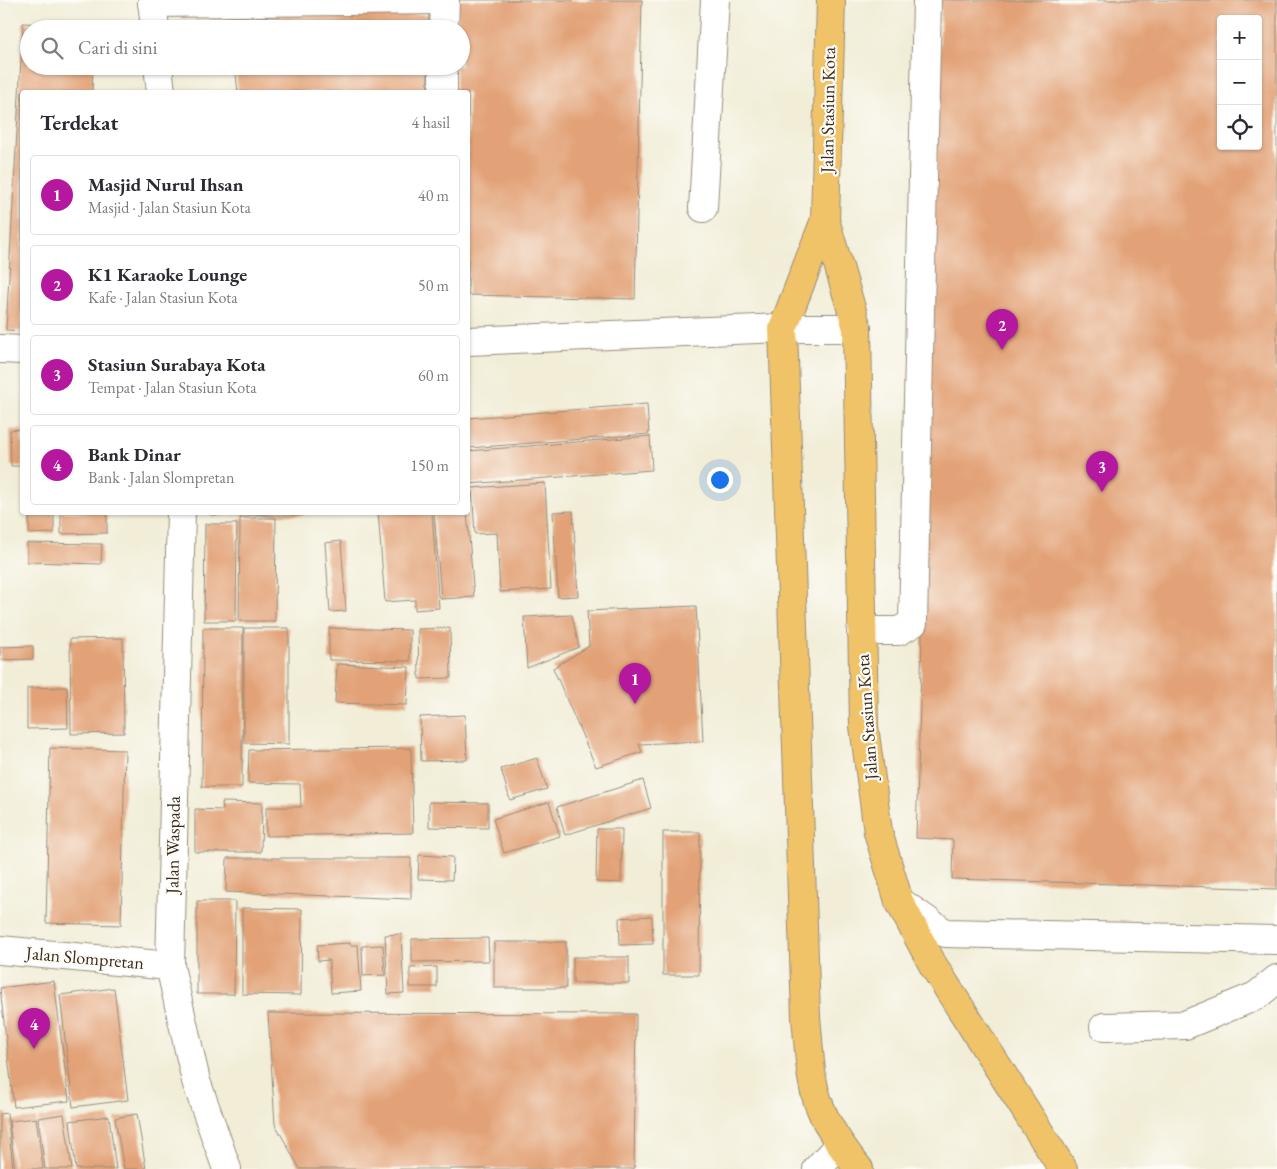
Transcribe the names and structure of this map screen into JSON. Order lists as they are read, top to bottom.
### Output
{
  "streets": {
    "main road": ["Jalan Stasiun Kota"],
    "street": ["Jalan Waspada", "Jalan Slompretan"]
  },
  "crossings": [
    ["Jalan Waspada", "Jalan Slompretan"]
  ],
  "page": {
    "map_buttons": ["+", "−"],
    "search": "Cari di sini",
    "heading": ["Terdekat", "4 hasil"],
    "list": [
      {
        "mark": "1",
        "name": "Masjid Nurul Ihsan",
        "note": "Masjid · Jalan Stasiun Kota",
        "value": "40 m"
      },
      {
        "mark": "2",
        "name": "K1 Karaoke Lounge",
        "note": "Kafe · Jalan Stasiun Kota",
        "value": "50 m"
      },
      {
        "mark": "3",
        "name": "Stasiun Surabaya Kota",
        "note": "Tempat · Jalan Stasiun Kota",
        "value": "60 m"
      },
      {
        "mark": "4",
        "name": "Bank Dinar",
        "note": "Bank · Jalan Slompretan",
        "value": "150 m"
      }
    ],
    "pins": [
      "2",
      "3",
      "1",
      "4"
    ]
  }
}
